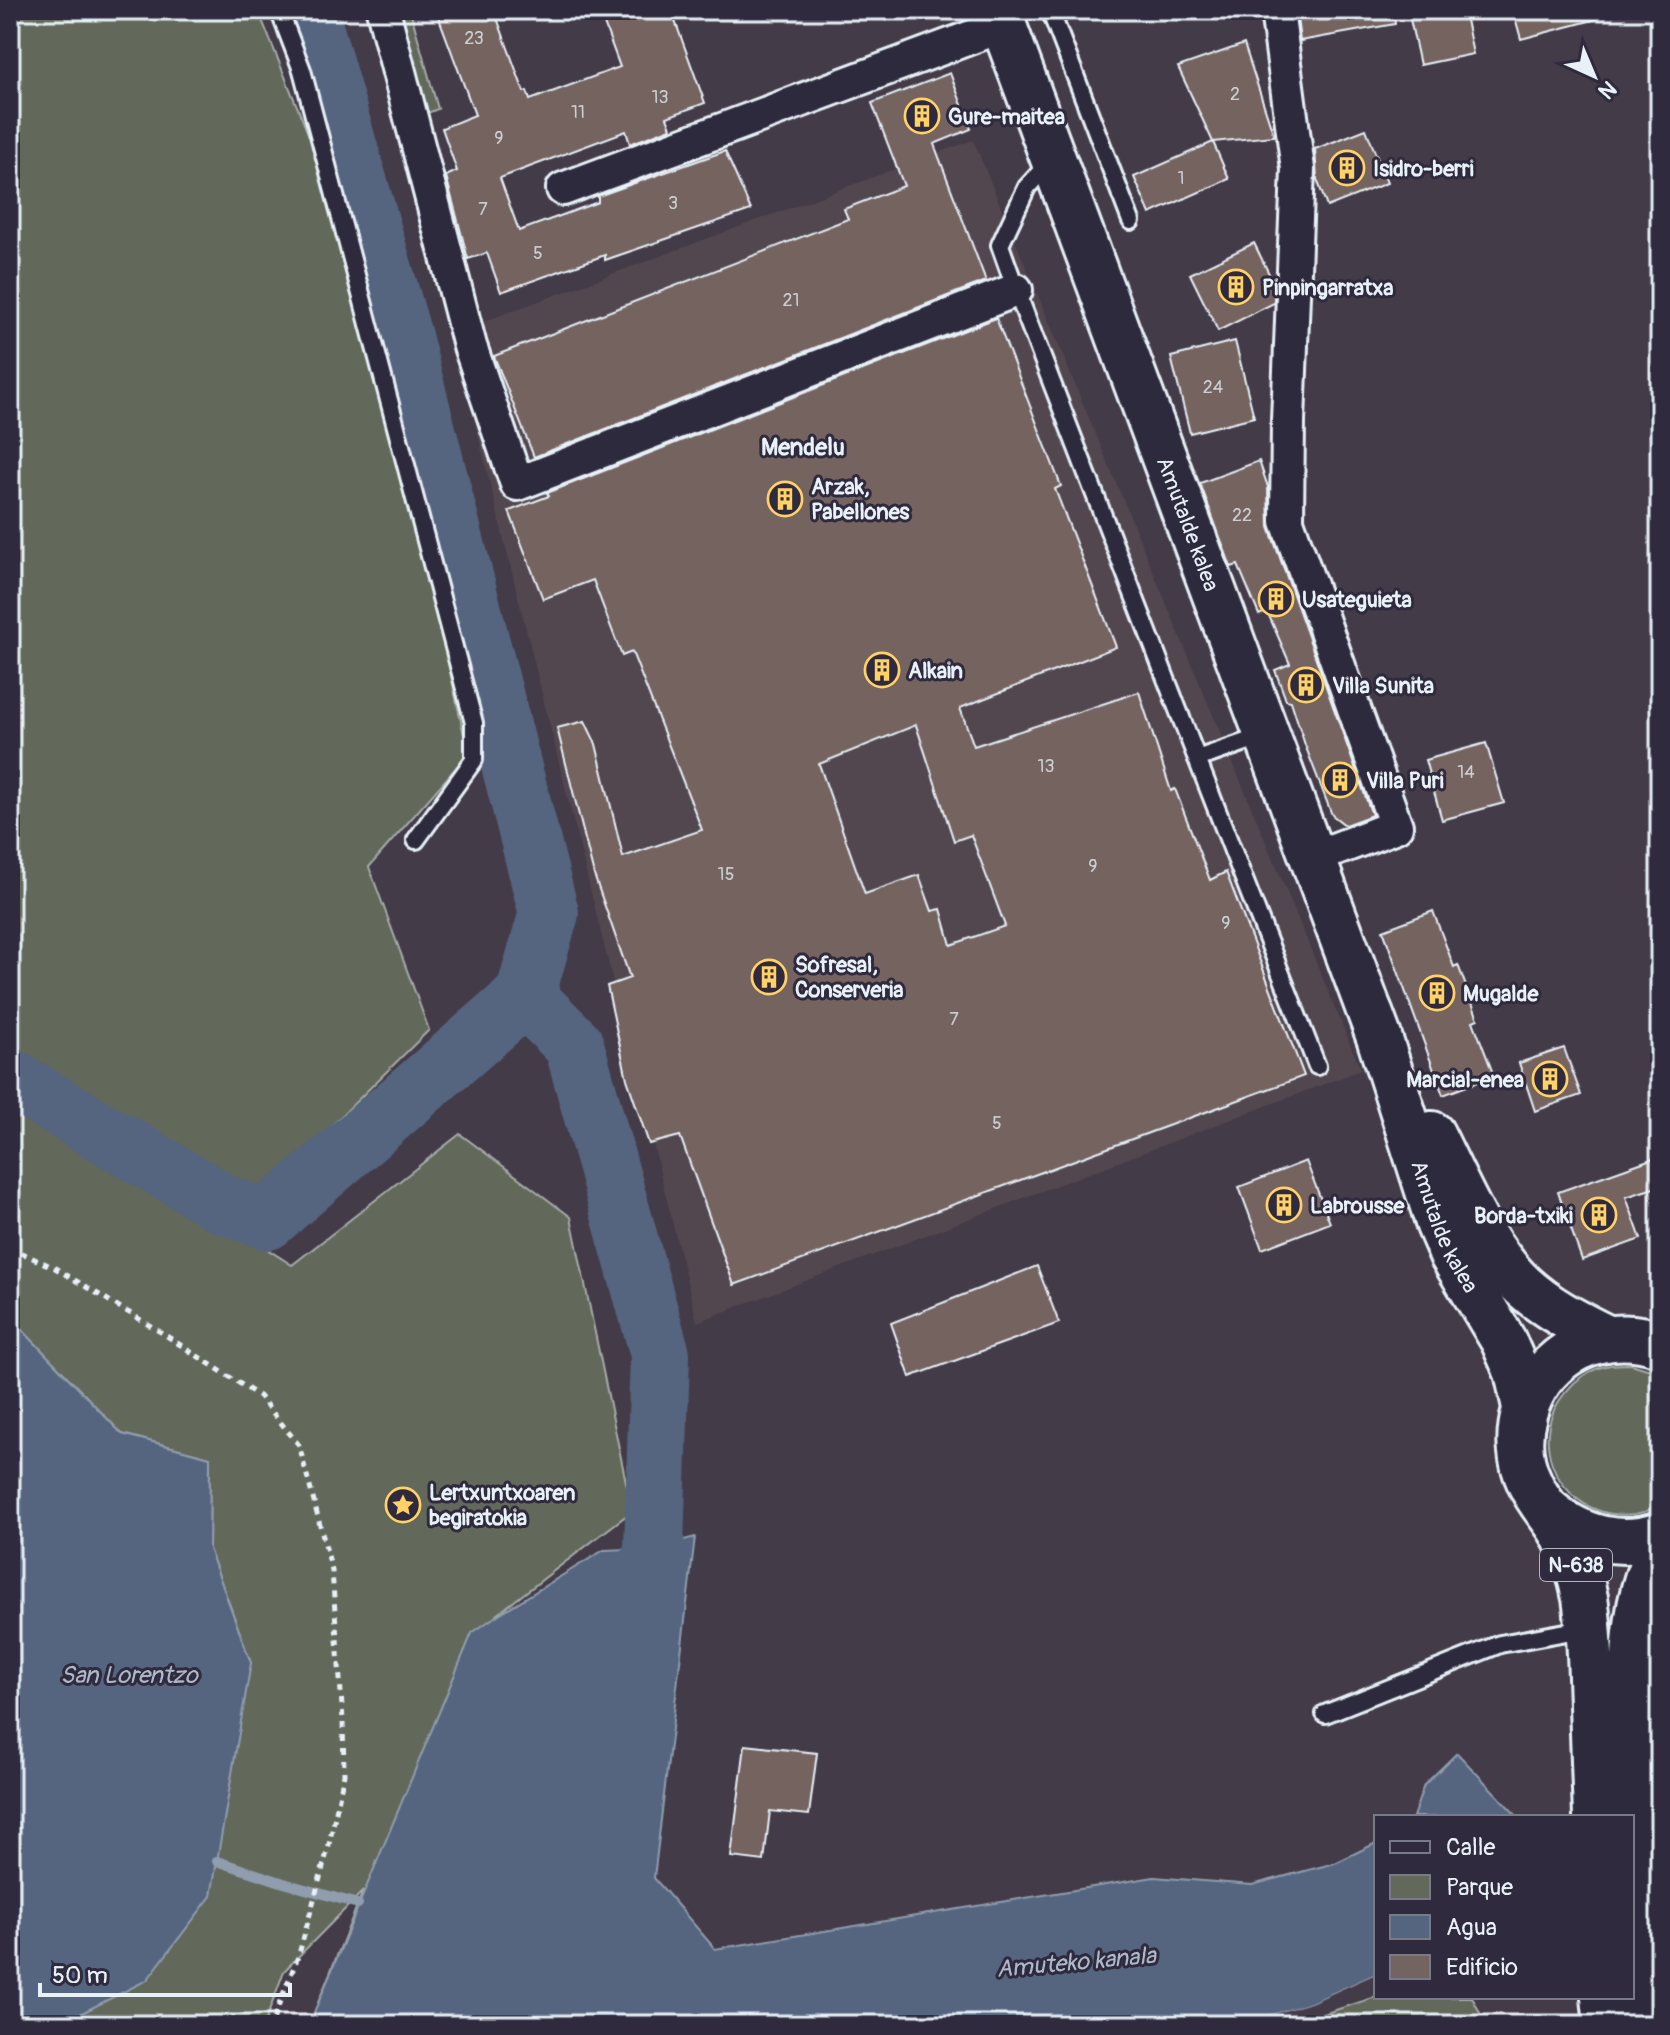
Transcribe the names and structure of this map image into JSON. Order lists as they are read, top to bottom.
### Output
{
  "streets": {
    "main road": ["Amutalde kalea", "N-638"]
  },
  "crossings": [
    ["Amutalde kalea", "N-638"]
  ],
  "districts": ["Mendelu"],
  "water": ["San Lorentzo", "Amuteko kanala"],
  "places": {
    "building": [
      "Gure-maitea",
      "Isidro-berri",
      "Pinpingarratxa",
      "Arzak, Pabellones",
      "Usateguieta",
      "Alkain",
      "Villa Sunita",
      "Villa Puri",
      "Sofresal, Conserveria",
      "Mugalde",
      "Marcial-enea",
      "Labrousse",
      "Borda-txiki"
    ],
    "place": ["Lertxuntxoaren begiratokia"]
  },
  "house_numbers": [
    "23",
    "2",
    "13",
    "11",
    "9",
    "1",
    "3",
    "7",
    "5",
    "21",
    "24",
    "22",
    "13",
    "14",
    "9",
    "15",
    "9",
    "7",
    "5"
  ],
  "legend": [
    "Calle",
    "Parque",
    "Agua",
    "Edificio"
  ],
  "scale_bar": "50 m",
  "north": "bottom right"
}
